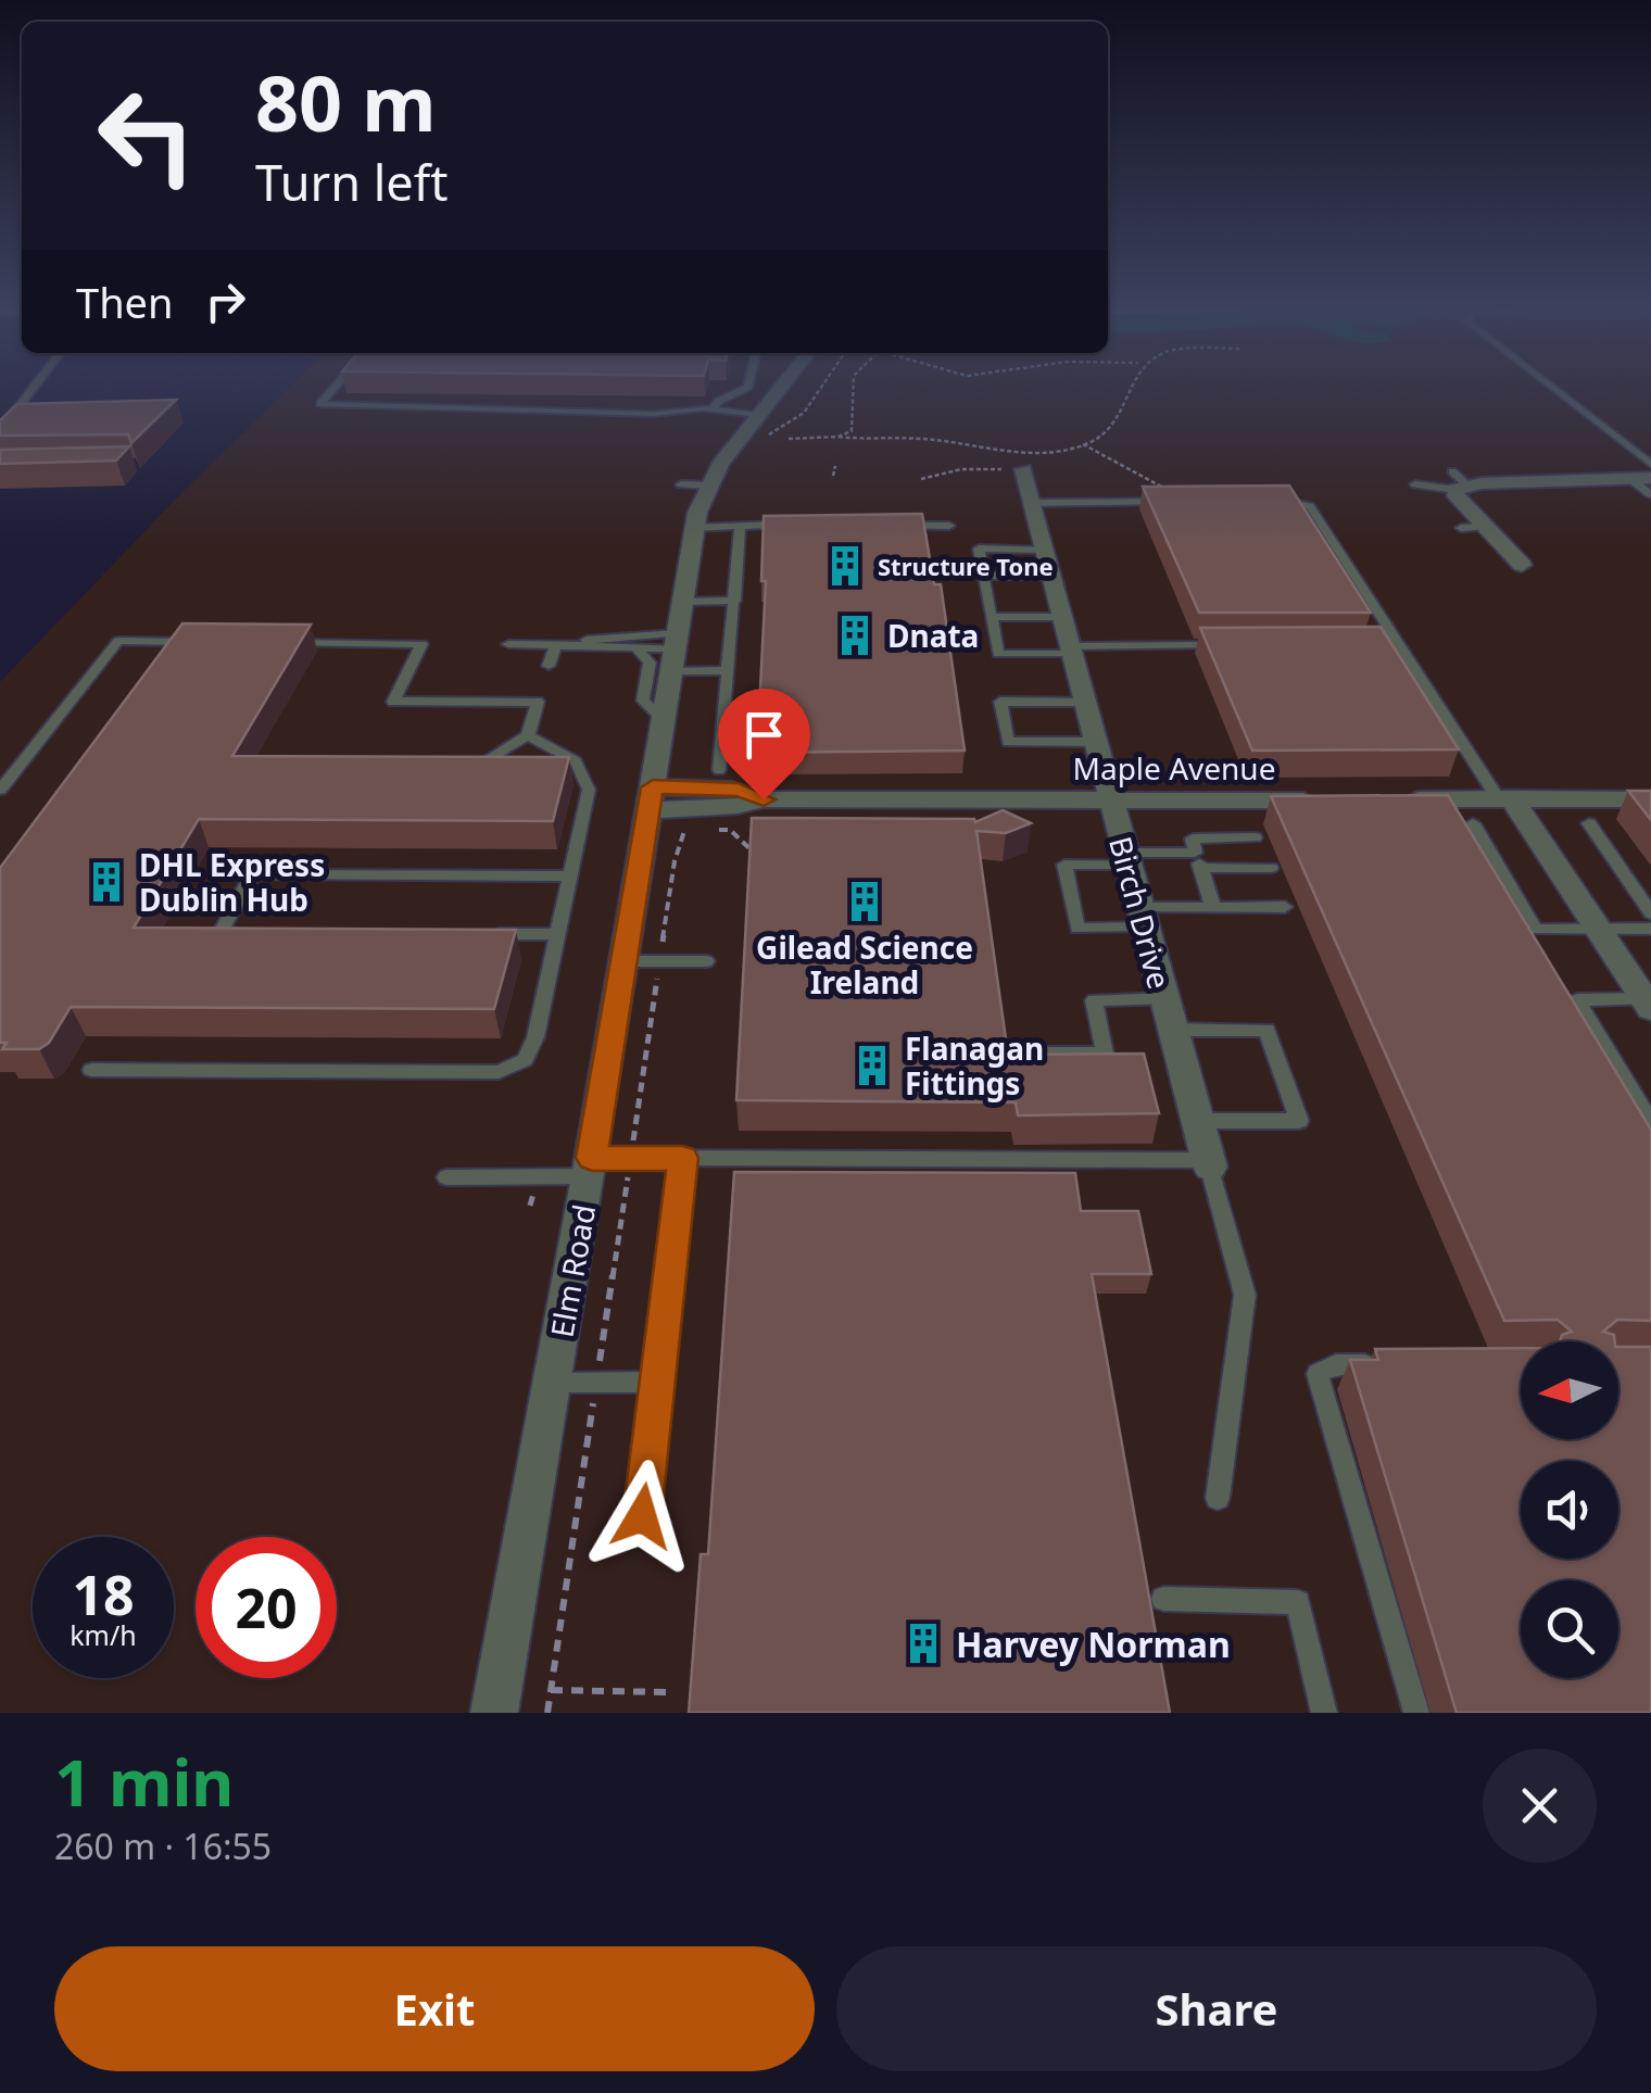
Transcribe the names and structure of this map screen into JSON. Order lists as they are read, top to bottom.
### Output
{
  "streets": {
    "street": ["Maple Avenue", "Birch Drive", "Elm Road"]
  },
  "crossings": [
    ["Maple Avenue", "Birch Drive"],
    ["Maple Avenue", "Elm Road"]
  ],
  "places": {
    "building": [
      "Structure Tone",
      "Dnata",
      "DHL Express Dublin Hub",
      "Gilead Science Ireland",
      "Flanagan Fittings",
      "Harvey Norman"
    ]
  },
  "north": "left",
  "page": {
    "turn": ["80 m", "Turn left"],
    "then": "Then",
    "speed": "18 km/h",
    "limit": "20",
    "heading": ["1 min", "260 m · 16:55"],
    "buttons": ["Exit", "Share"]
  }
}
